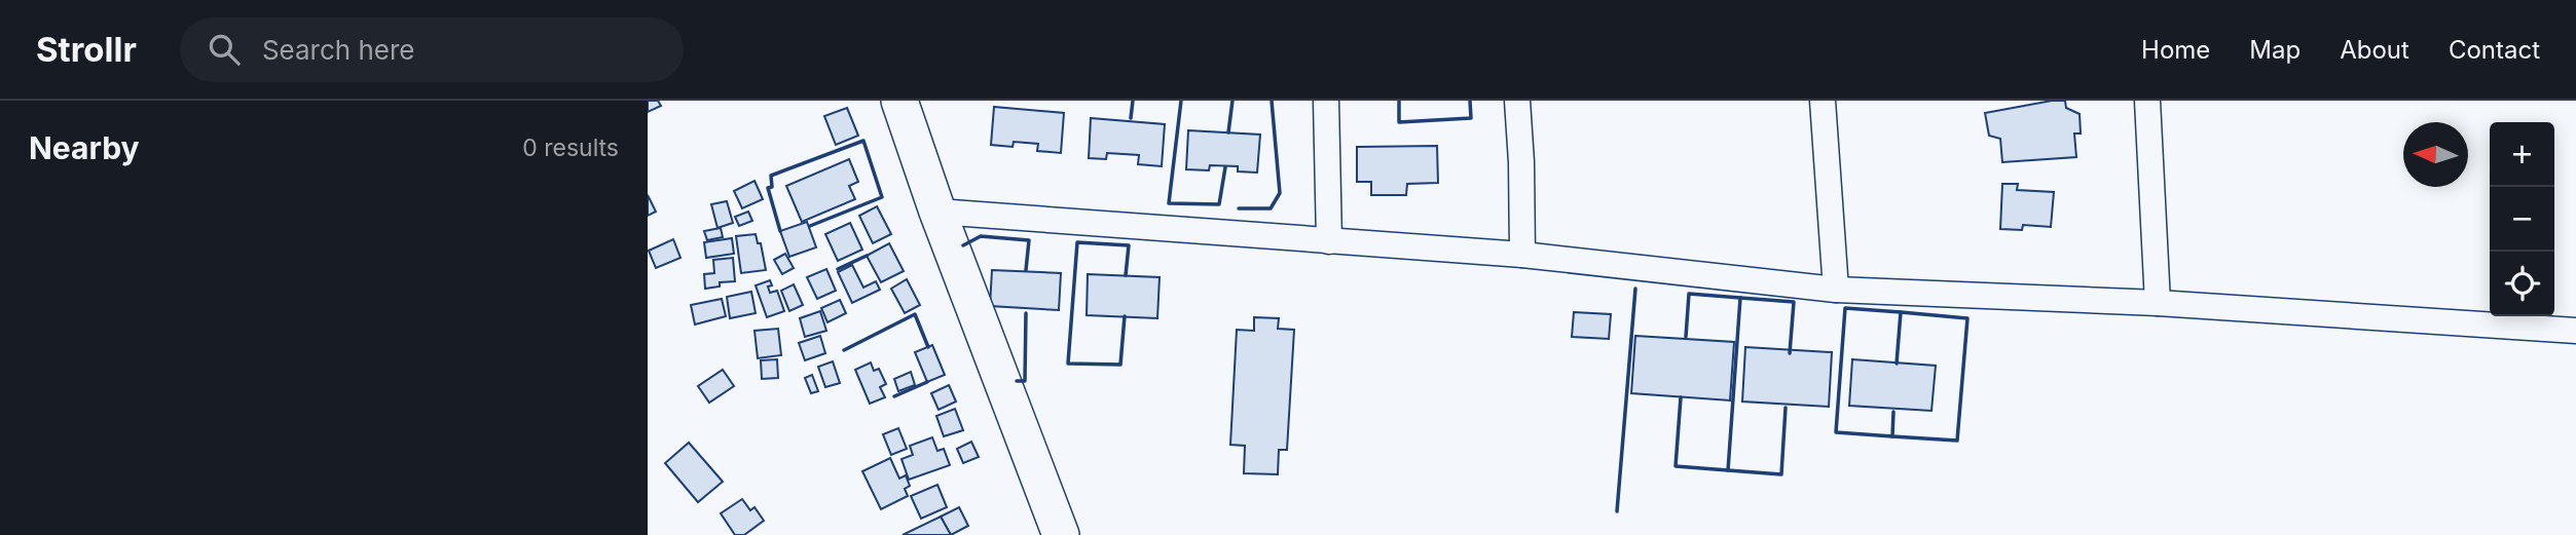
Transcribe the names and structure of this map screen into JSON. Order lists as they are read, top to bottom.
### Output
{
  "north": "left",
  "page": {
    "header": "Strollr",
    "search": "Search here",
    "nav": [
      "Home",
      "Map",
      "About",
      "Contact"
    ],
    "heading": ["Nearby", "0 results"],
    "map_buttons": ["+", "−"]
  }
}
